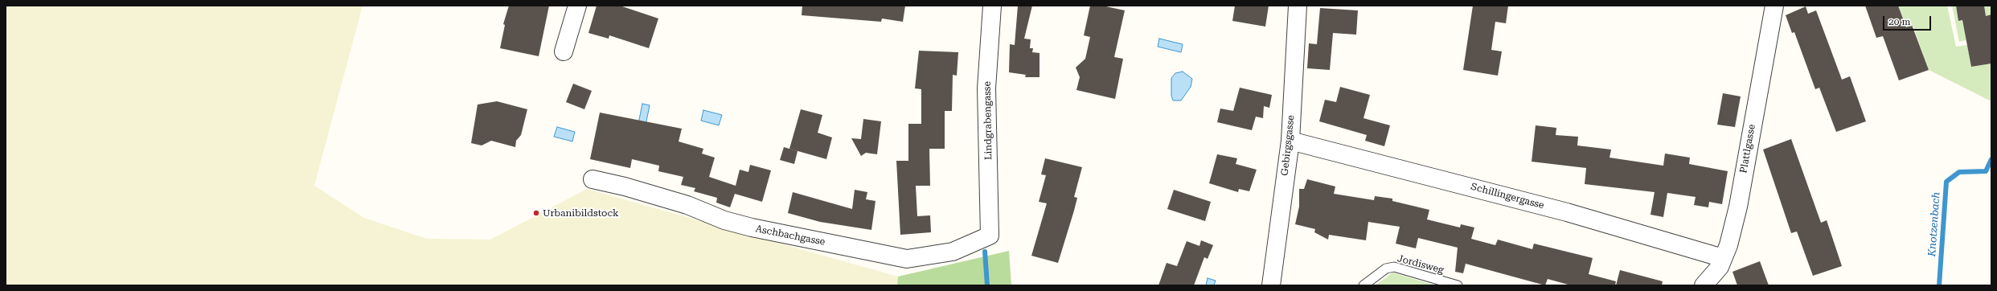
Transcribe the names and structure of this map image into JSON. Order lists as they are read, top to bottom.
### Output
{
  "streets": {
    "street": [
      "Lindgrabengasse",
      "Gebirgsgasse",
      "Plattlgasse",
      "Schillingergasse",
      "Aschbachgasse"
    ],
    "lane": ["Jordisweg"]
  },
  "crossings": [
    ["Lindgrabengasse", "Aschbachgasse"],
    ["Gebirgsgasse", "Schillingergasse"],
    ["Plattlgasse", "Schillingergasse"]
  ],
  "water": ["Knotzenbach"],
  "places": ["Urbanibildstock"],
  "scale_bar": "20 m"
}
